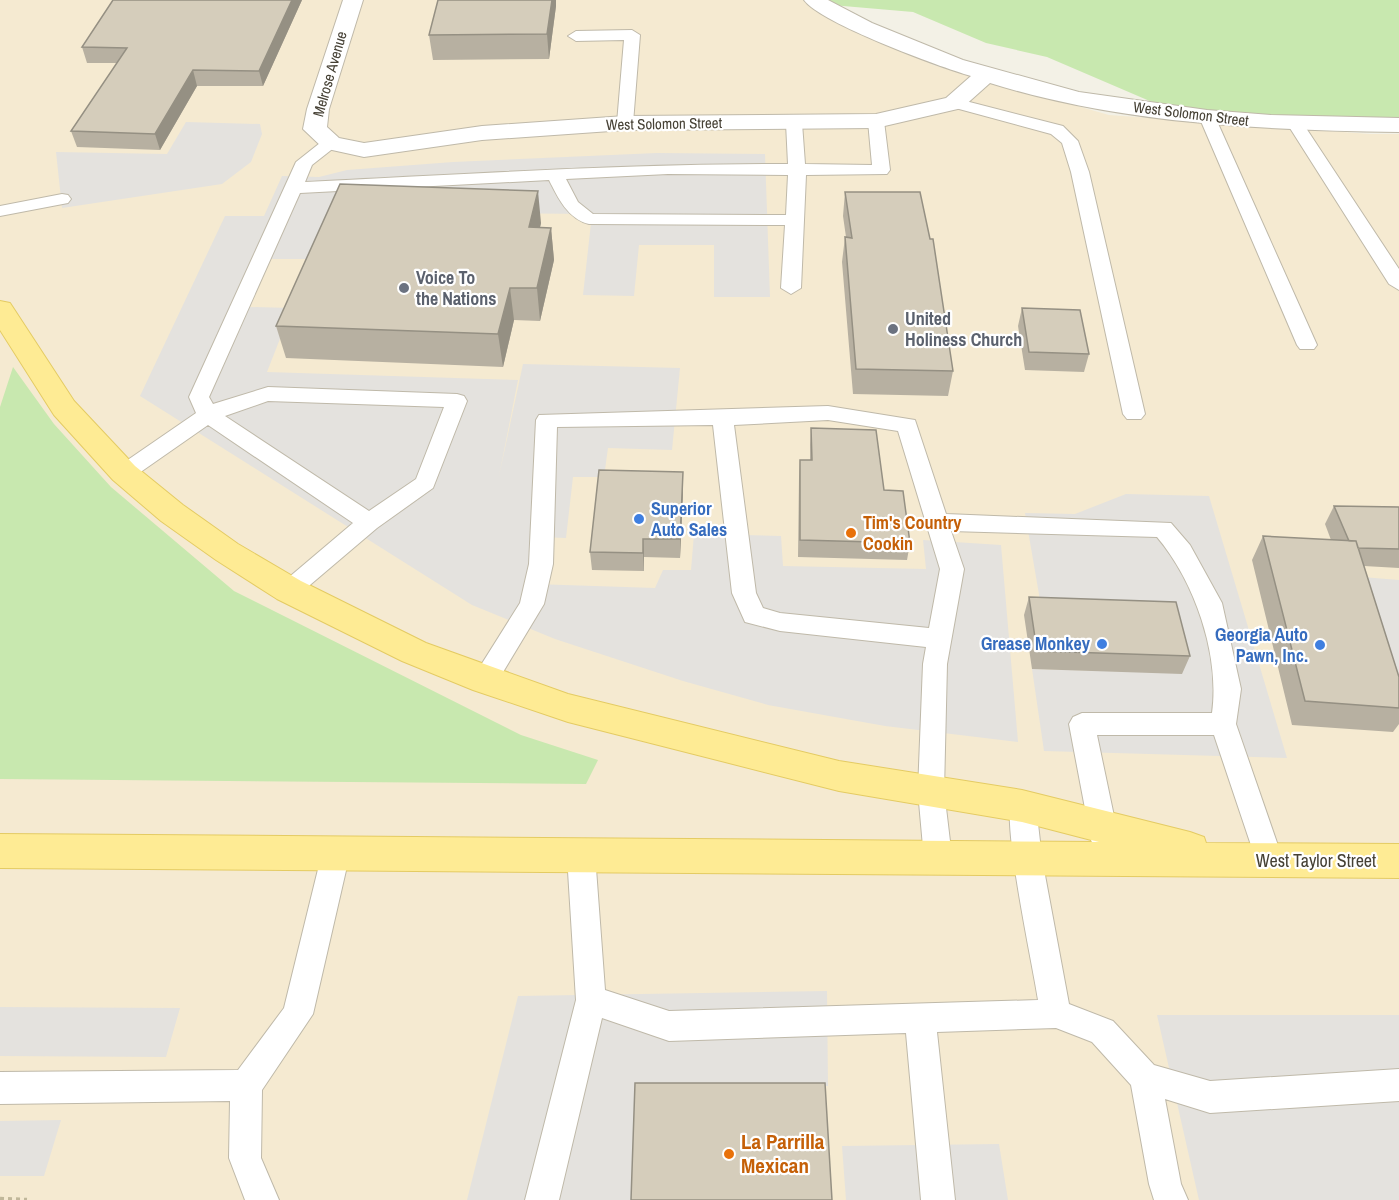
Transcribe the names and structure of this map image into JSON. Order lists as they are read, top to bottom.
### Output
{
  "streets": {
    "main road": ["West Taylor Street"],
    "street": ["Melrose Avenue", "West Solomon Street"]
  },
  "crossings": [
    ["Melrose Avenue", "West Solomon Street"]
  ],
  "places": [
    "Voice To the Nations",
    "United Holiness Church",
    "Superior Auto Sales",
    "Tim's Country Cookin",
    "Grease Monkey",
    "Georgia Auto Pawn, Inc.",
    "La Parrilla Mexican"
  ]
}
